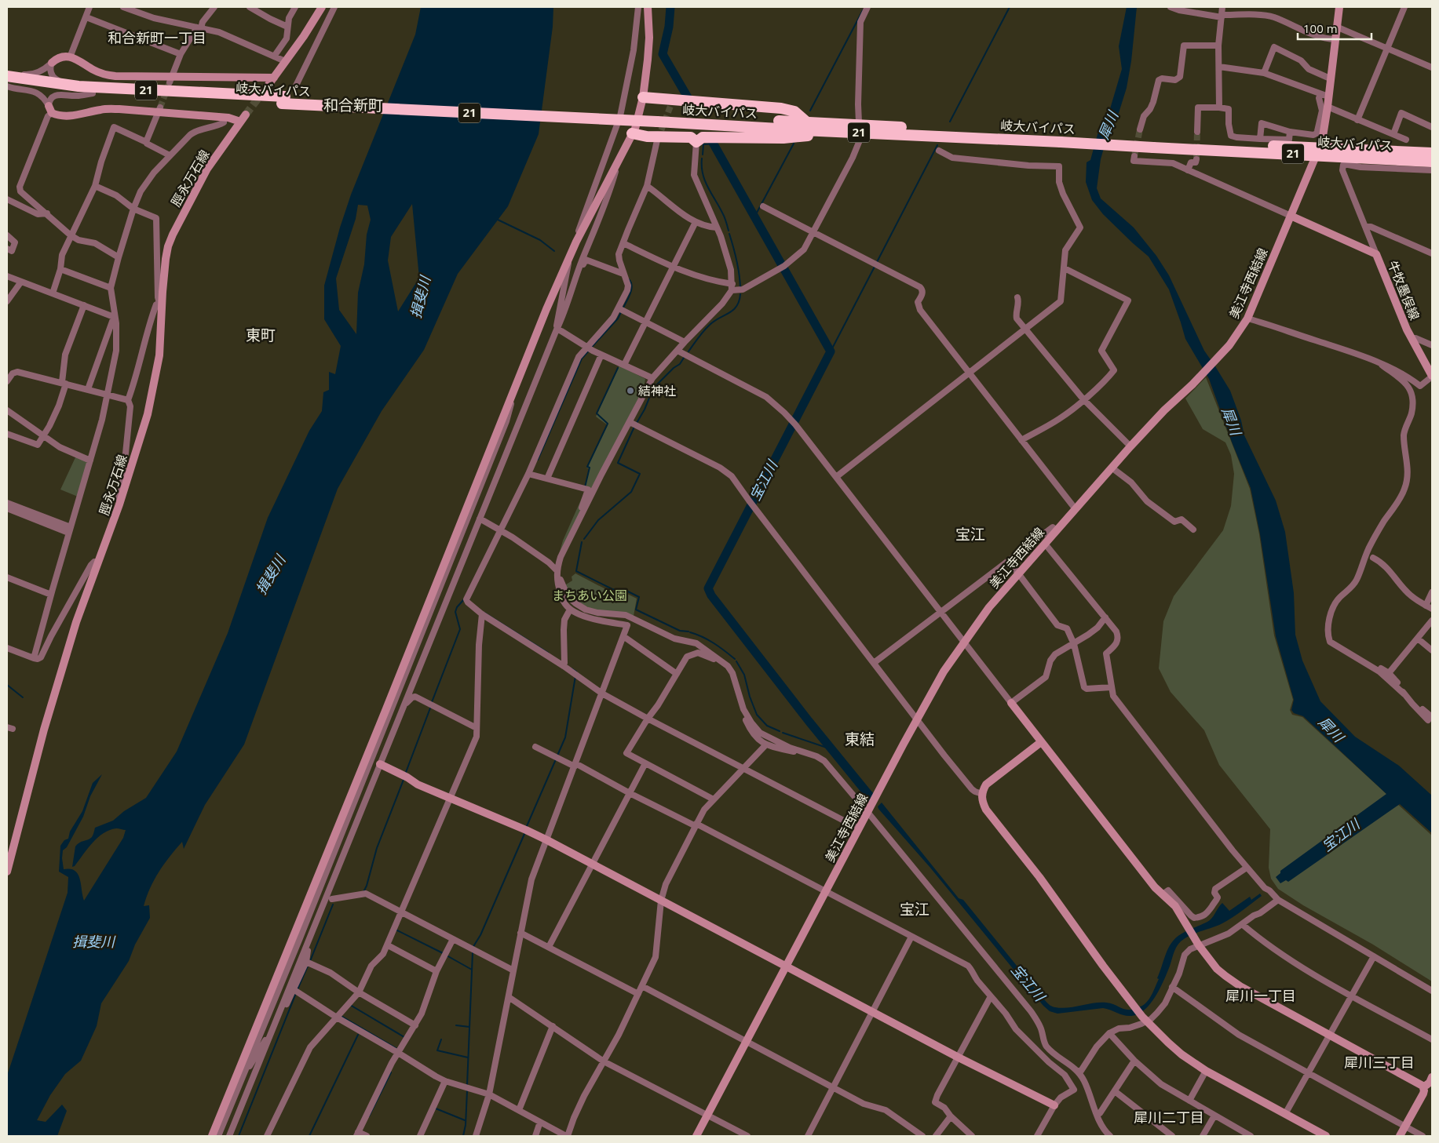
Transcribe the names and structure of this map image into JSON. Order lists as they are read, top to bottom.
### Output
{
  "streets": {
    "highway": ["岐大バイパス", "21"],
    "street": ["脛永万石線", "美江寺西結線", "牛牧墨俣線"]
  },
  "crossings": [
    ["岐大バイパス", "美江寺西結線"],
    ["美江寺西結線", "牛牧墨俣線"]
  ],
  "districts": [
    "和合新町一丁目",
    "和合新町",
    "東町",
    "宝江",
    "東結",
    "宝江",
    "犀川一丁目",
    "犀川三丁目",
    "犀川二丁目"
  ],
  "water": ["犀川", "揖斐川", "宝江川"],
  "parks": ["まちあい公園"],
  "places": ["結神社"],
  "scale_bar": "100 m"
}
